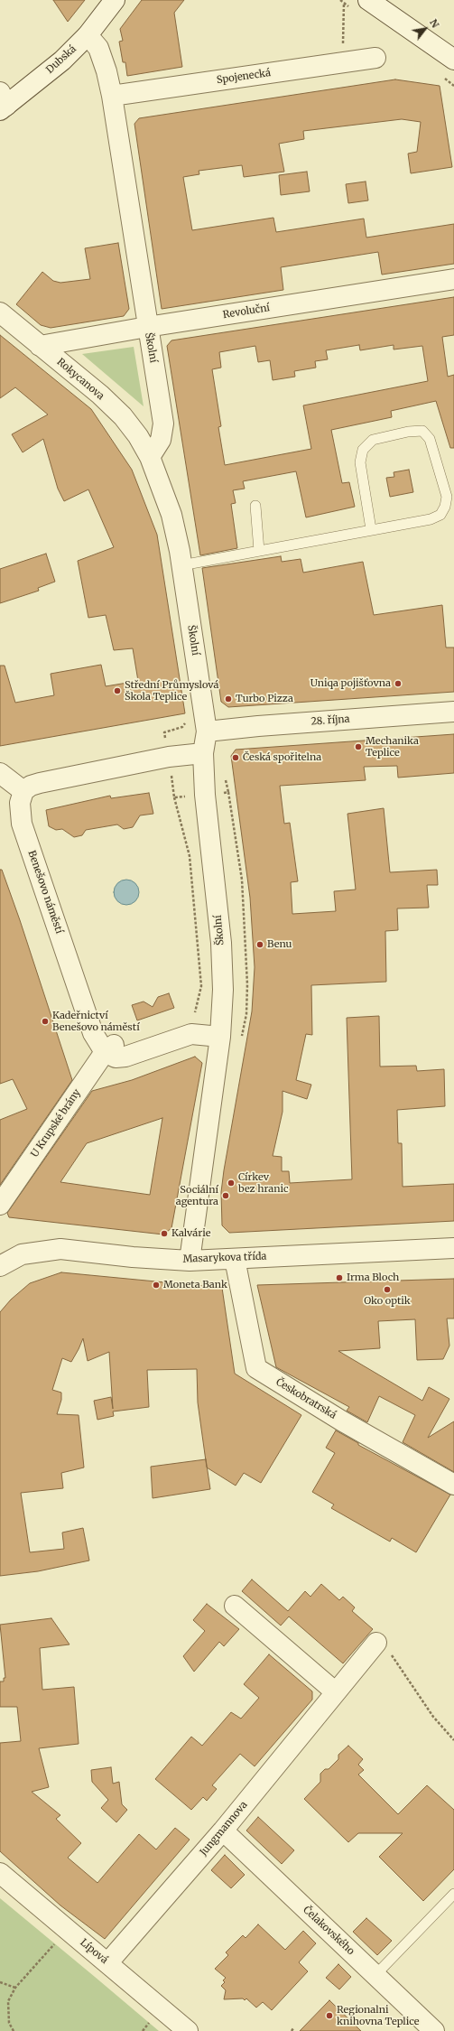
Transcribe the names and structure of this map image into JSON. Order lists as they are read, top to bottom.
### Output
{
  "streets": {
    "street": [
      "Dubská",
      "Spojenecká",
      "Revoluční",
      "Školní",
      "Rokycanova",
      "28. října",
      "Benešovo náměstí",
      "U Krupské brány",
      "Masarykova třída",
      "Českobratrská",
      "Jungmannova",
      "Čelakovského",
      "Lípová"
    ]
  },
  "crossings": [
    ["Dubská", "Školní"],
    ["Spojenecká", "Školní"],
    ["Revoluční", "Školní"],
    ["Revoluční", "Rokycanova"],
    ["Školní", "Rokycanova"],
    ["Školní", "28. října"],
    ["Školní", "Masarykova třída"],
    ["Benešovo náměstí", "U Krupské brány"],
    ["Masarykova třída", "Českobratrská"],
    ["Jungmannova", "Čelakovského"],
    ["Jungmannova", "Lípová"]
  ],
  "places": [
    "Uniqa pojišťovna",
    "Střední Průmyslová Škola Teplice",
    "Turbo Pizza",
    "Mechanika Teplice",
    "Česká spořitelna",
    "Benu",
    "Kadeřnictví Benešovo náměstí",
    "Církev bez hranic",
    "Sociální agentura",
    "Kalvárie",
    "Irma Bloch",
    "Moneta Bank",
    "Oko optik",
    "Regionalni knihovna Teplice"
  ],
  "north": "top right"
}
